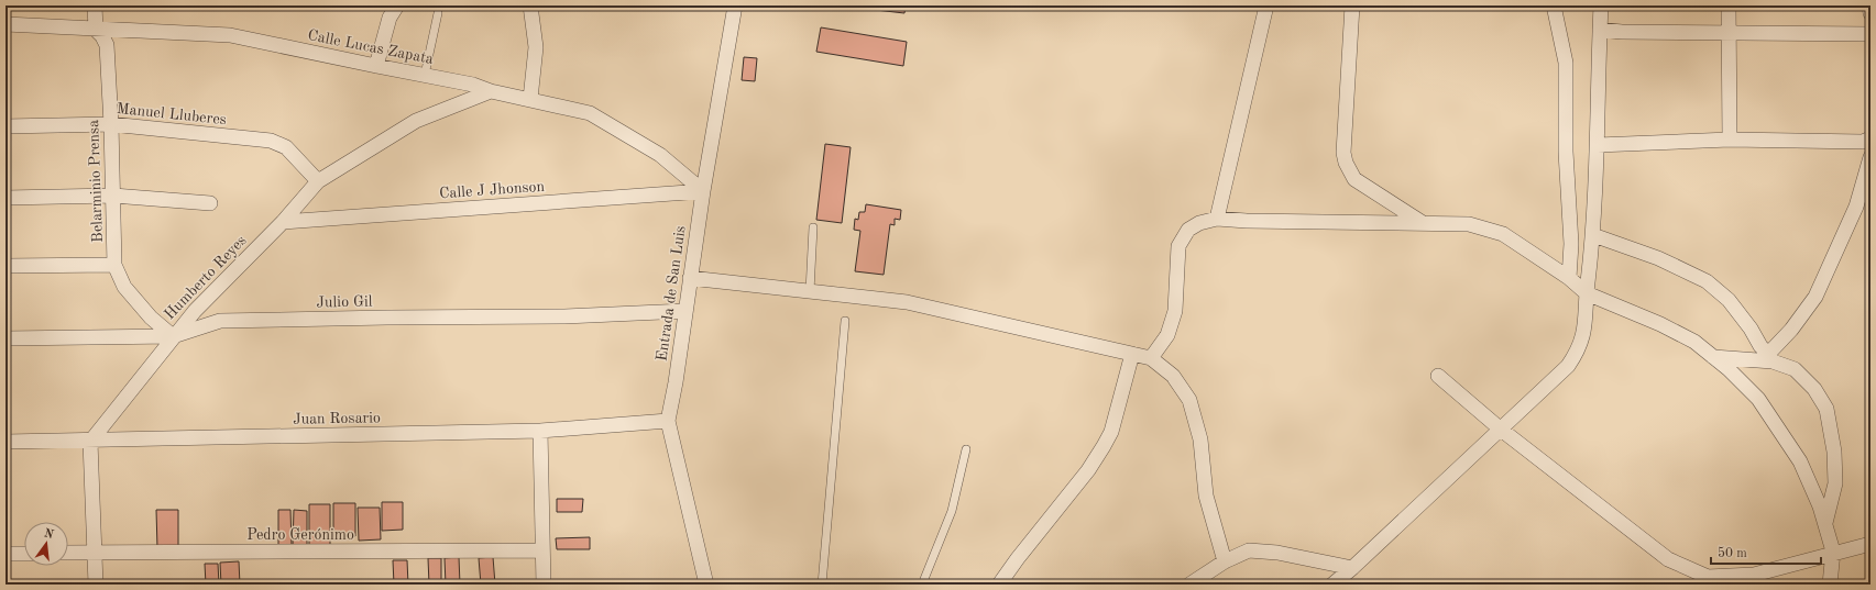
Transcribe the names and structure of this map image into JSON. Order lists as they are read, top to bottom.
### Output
{
  "streets": {
    "street": [
      "Calle Lucas Zapata",
      "Manuel Lluberes",
      "Belarminio Prensa",
      "Calle J Jhonson",
      "Humberto Reyes",
      "Entrada de San Luis",
      "Julio Gil",
      "Juan Rosario",
      "Pedro Gerónimo"
    ]
  },
  "crossings": [
    ["Calle Lucas Zapata", "Belarminio Prensa"],
    ["Calle Lucas Zapata", "Calle J Jhonson"],
    ["Calle Lucas Zapata", "Humberto Reyes"],
    ["Calle Lucas Zapata", "Entrada de San Luis"],
    ["Manuel Lluberes", "Belarminio Prensa"],
    ["Manuel Lluberes", "Humberto Reyes"],
    ["Belarminio Prensa", "Humberto Reyes"],
    ["Belarminio Prensa", "Julio Gil"],
    ["Calle J Jhonson", "Humberto Reyes"],
    ["Calle J Jhonson", "Entrada de San Luis"],
    ["Humberto Reyes", "Julio Gil"],
    ["Humberto Reyes", "Juan Rosario"],
    ["Entrada de San Luis", "Julio Gil"],
    ["Entrada de San Luis", "Juan Rosario"]
  ],
  "scale_bar": "50 m",
  "north": "top"
}
